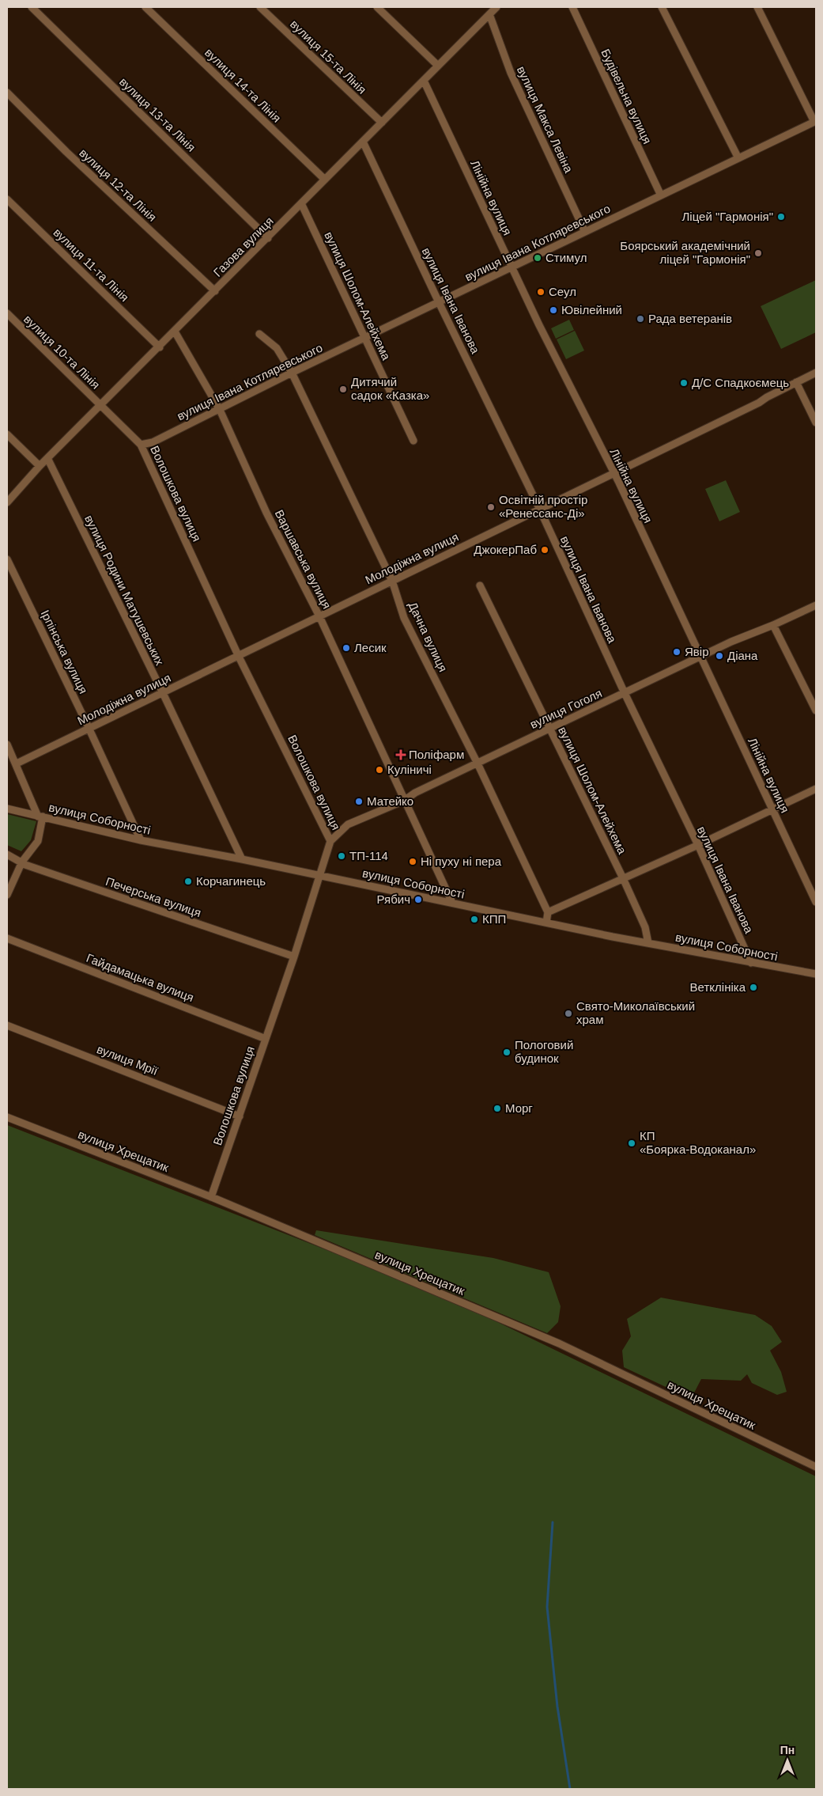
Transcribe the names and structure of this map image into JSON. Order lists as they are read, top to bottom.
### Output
{
  "streets": {
    "street": [
      "вулиця 15-та Лінія",
      "вулиця 14-та Лінія",
      "Будівельна вулиця",
      "вулиця 13-та Лінія",
      "вулиця Макса Левіна",
      "вулиця 12-та Лінія",
      "Лінійна вулиця",
      "вулиця Івана Котляревського",
      "Газова вулиця",
      "вулиця 11-та Лінія",
      "вулиця Шолом-Алейхема",
      "вулиця Івана Іванова",
      "вулиця 10-та Лінія",
      "Волошкова вулиця",
      "Молодіжна вулиця",
      "Варшавська вулиця",
      "вулиця Родини Матушевських",
      "Дачна вулиця",
      "Ірпінська вулиця",
      "вулиця Гоголя",
      "вулиця Соборності",
      "Печерська вулиця",
      "Гайдамацька вулиця",
      "вулиця Мрії",
      "вулиця Хрещатик"
    ]
  },
  "crossings": [
    ["вулиця 15-та Лінія", "Газова вулиця"],
    ["вулиця 14-та Лінія", "Газова вулиця"],
    ["Будівельна вулиця", "вулиця Івана Котляревського"],
    ["вулиця 13-та Лінія", "Газова вулиця"],
    ["вулиця Макса Левіна", "вулиця Івана Котляревського"],
    ["вулиця Макса Левіна", "Газова вулиця"],
    ["вулиця 12-та Лінія", "Газова вулиця"],
    ["Лінійна вулиця", "вулиця Івана Котляревського"],
    ["Лінійна вулиця", "Газова вулиця"],
    ["Лінійна вулиця", "Молодіжна вулиця"],
    ["Лінійна вулиця", "вулиця Гоголя"],
    ["вулиця Івана Котляревського", "вулиця Шолом-Алейхема"],
    ["вулиця Івана Котляревського", "вулиця Івана Іванова"],
    ["вулиця Івана Котляревського", "Волошкова вулиця"],
    ["вулиця Івана Котляревського", "Варшавська вулиця"],
    ["вулиця Івана Котляревського", "Дачна вулиця"],
    ["Газова вулиця", "вулиця 11-та Лінія"],
    ["Газова вулиця", "вулиця Шолом-Алейхема"],
    ["Газова вулиця", "вулиця Івана Іванова"],
    ["Газова вулиця", "вулиця 10-та Лінія"],
    ["Газова вулиця", "Волошкова вулиця"],
    ["Газова вулиця", "Варшавська вулиця"],
    ["Газова вулиця", "вулиця Родини Матушевських"],
    ["вулиця Шолом-Алейхема", "вулиця Гоголя"],
    ["вулиця Шолом-Алейхема", "вулиця Соборності"],
    ["вулиця Івана Іванова", "Молодіжна вулиця"],
    ["вулиця Івана Іванова", "вулиця Гоголя"],
    ["вулиця Івана Іванова", "вулиця Соборності"],
    ["вулиця 10-та Лінія", "Волошкова вулиця"],
    ["Волошкова вулиця", "Молодіжна вулиця"],
    ["Волошкова вулиця", "вулиця Гоголя"],
    ["Волошкова вулиця", "вулиця Соборності"],
    ["Волошкова вулиця", "Печерська вулиця"],
    ["Волошкова вулиця", "Гайдамацька вулиця"],
    ["Волошкова вулиця", "вулиця Мрії"],
    ["Волошкова вулиця", "вулиця Хрещатик"],
    ["Молодіжна вулиця", "Варшавська вулиця"],
    ["Молодіжна вулиця", "вулиця Родини Матушевських"],
    ["Молодіжна вулиця", "Дачна вулиця"],
    ["Молодіжна вулиця", "Ірпінська вулиця"],
    ["Варшавська вулиця", "вулиця Гоголя"],
    ["Варшавська вулиця", "вулиця Соборності"],
    ["вулиця Родини Матушевських", "вулиця Соборності"],
    ["Дачна вулиця", "вулиця Гоголя"],
    ["Ірпінська вулиця", "вулиця Соборності"]
  ],
  "places": {
    "other": [
      "Ліцей \"Гармонія\"",
      "Боярський академічний ліцей \"Гармонія\"",
      "Стимул",
      "Сеул",
      "Ювілейний",
      "Рада ветеранів",
      "Д/С Спадкоємець",
      "Дитячий садок «Казка»",
      "Освітній простір «Ренессанс-Ді»",
      "ДжокерПаб",
      "Лесик",
      "Явір",
      "Діана",
      "Куліничі",
      "Матейко",
      "ТП-114",
      "Ні пуху ні пера",
      "Корчагинець",
      "Рябич",
      "КПП",
      "Ветклініка",
      "Свято-Миколаївський храм",
      "Пологовий будинок",
      "Морг",
      "КП «Боярка-Водоканал»"
    ],
    "health": ["Поліфарм"]
  },
  "north": "top"
}
